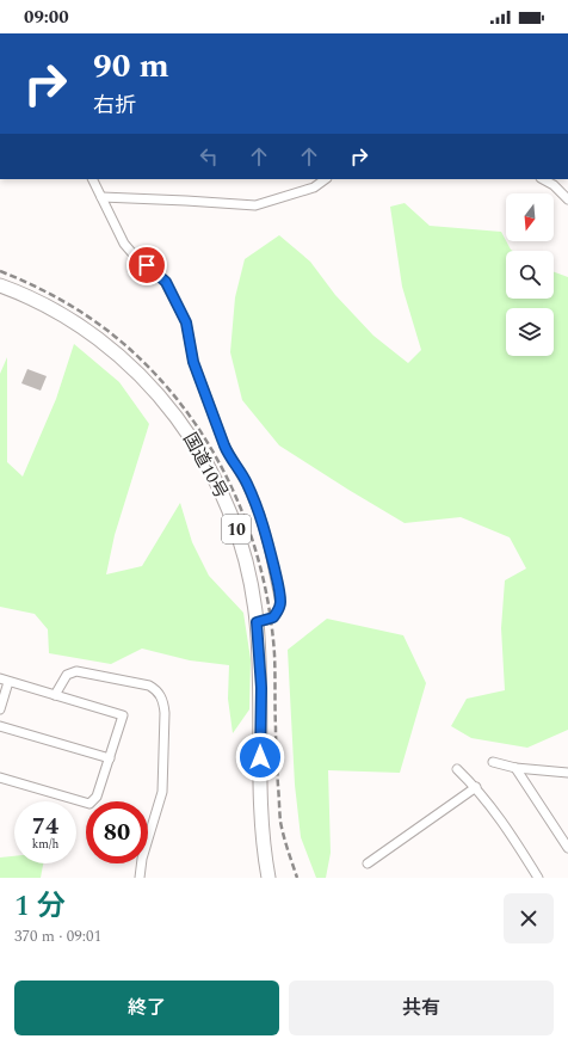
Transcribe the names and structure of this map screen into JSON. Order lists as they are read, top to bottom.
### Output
{
  "streets": {
    "highway": ["国道10号", "10"]
  },
  "north": "bottom",
  "page": {
    "status": "09:00",
    "turn": ["90 m", "右折"],
    "speed": "74 km/h",
    "limit": "80",
    "heading": ["1 分", "370 m · 09:01"],
    "buttons": ["終了", "共有"]
  }
}
